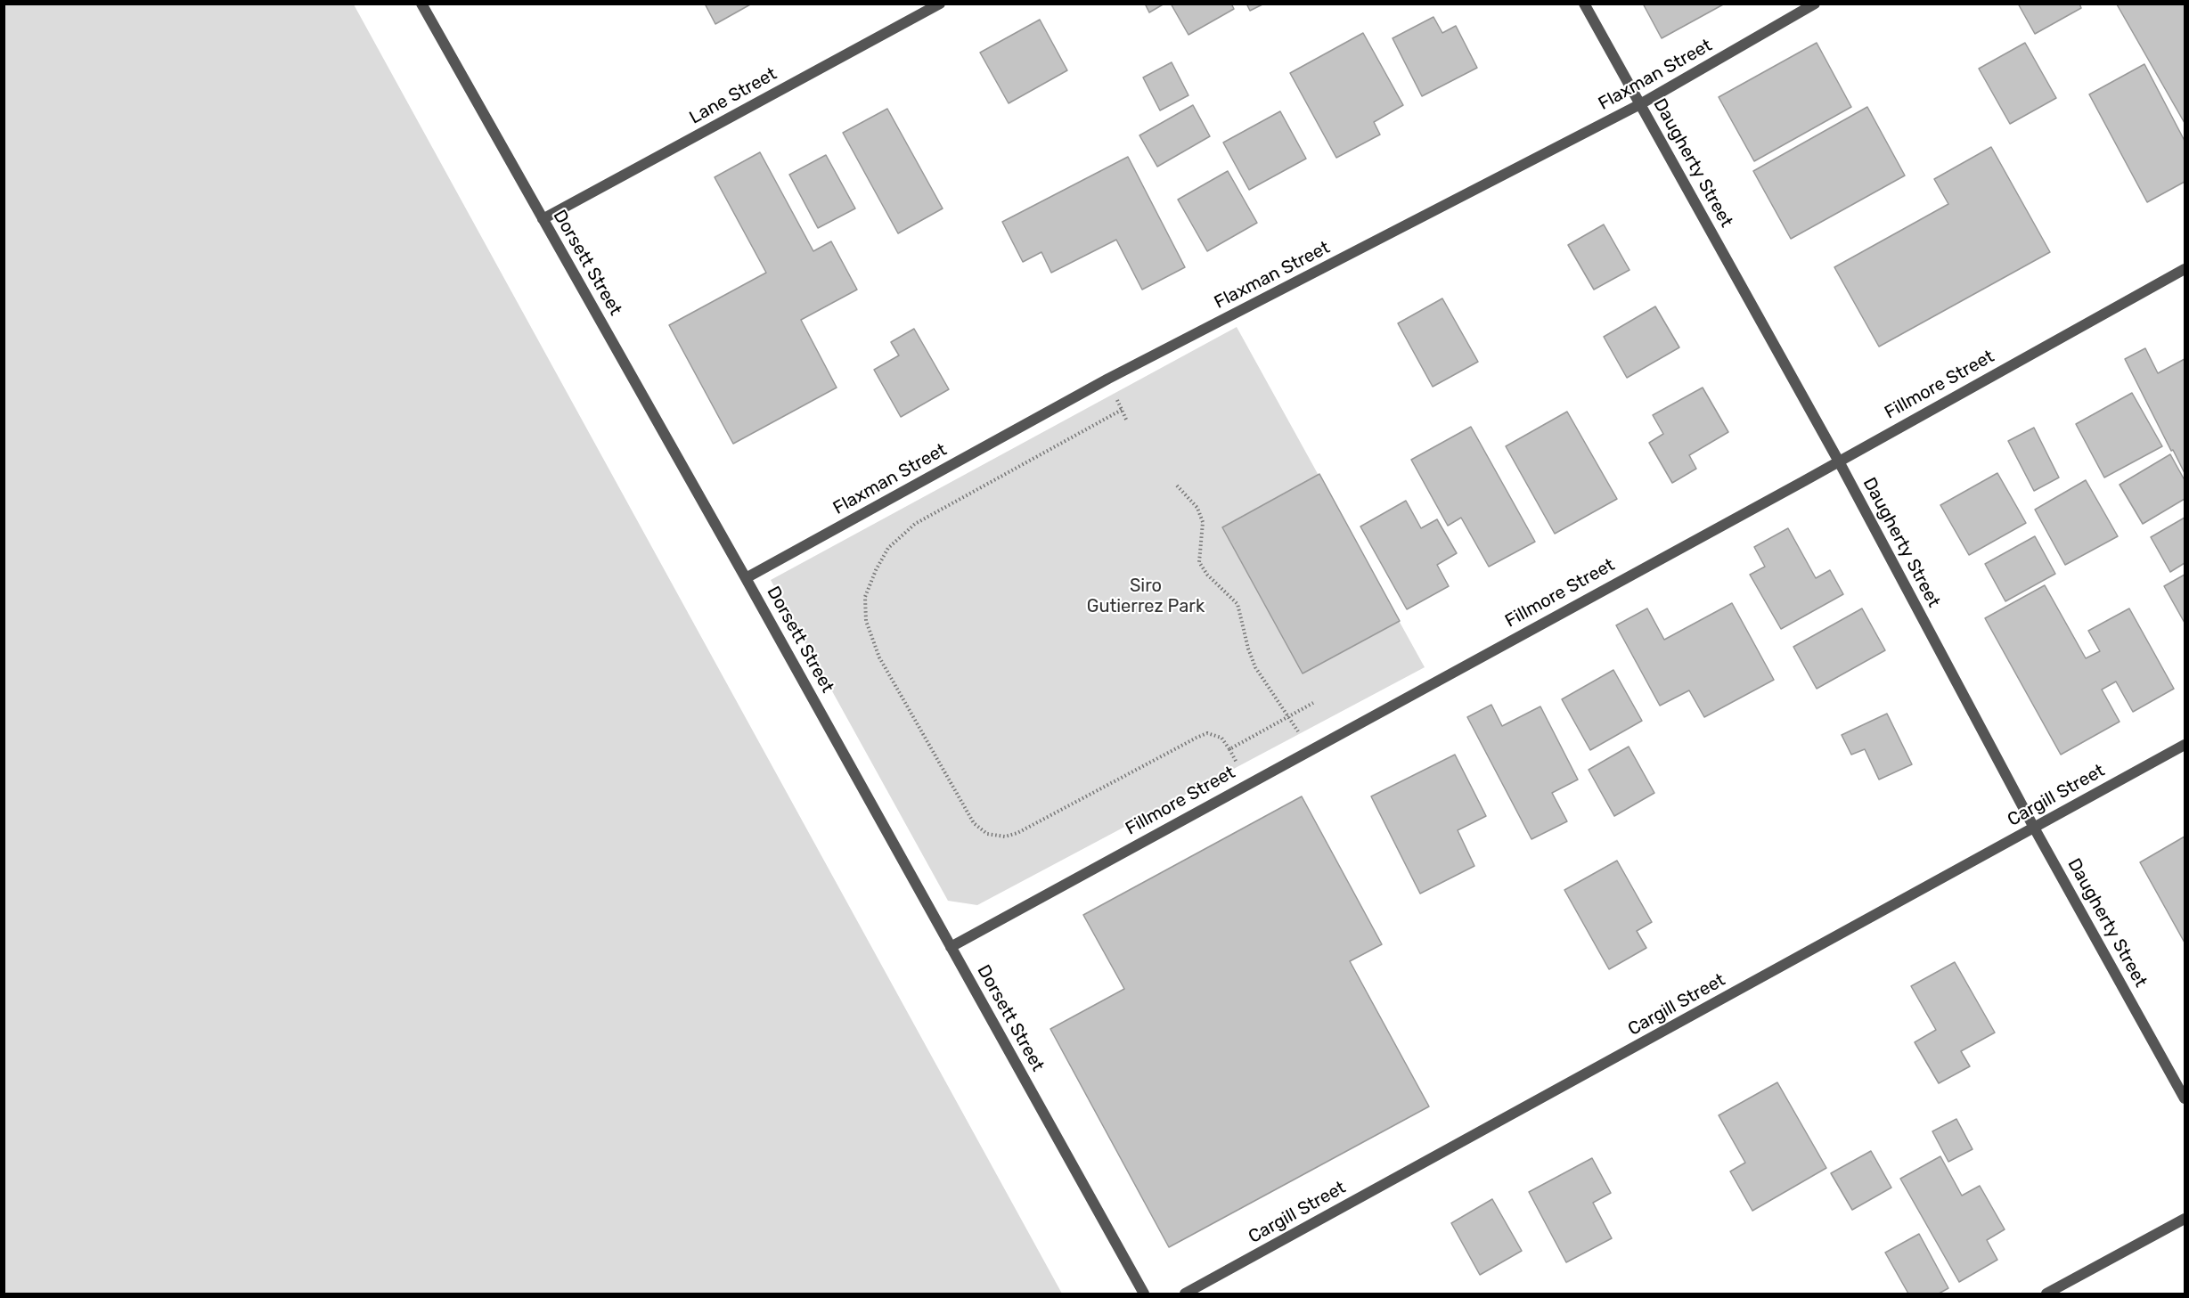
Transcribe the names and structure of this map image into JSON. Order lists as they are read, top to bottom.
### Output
{
  "streets": {
    "street": [
      "Flaxman Street",
      "Lane Street",
      "Daugherty Street",
      "Dorsett Street",
      "Fillmore Street",
      "Cargill Street"
    ]
  },
  "crossings": [
    ["Flaxman Street", "Daugherty Street"],
    ["Flaxman Street", "Dorsett Street"],
    ["Lane Street", "Dorsett Street"],
    ["Daugherty Street", "Fillmore Street"],
    ["Daugherty Street", "Cargill Street"],
    ["Dorsett Street", "Fillmore Street"]
  ],
  "parks": ["Siro Gutierrez Park"]
}
